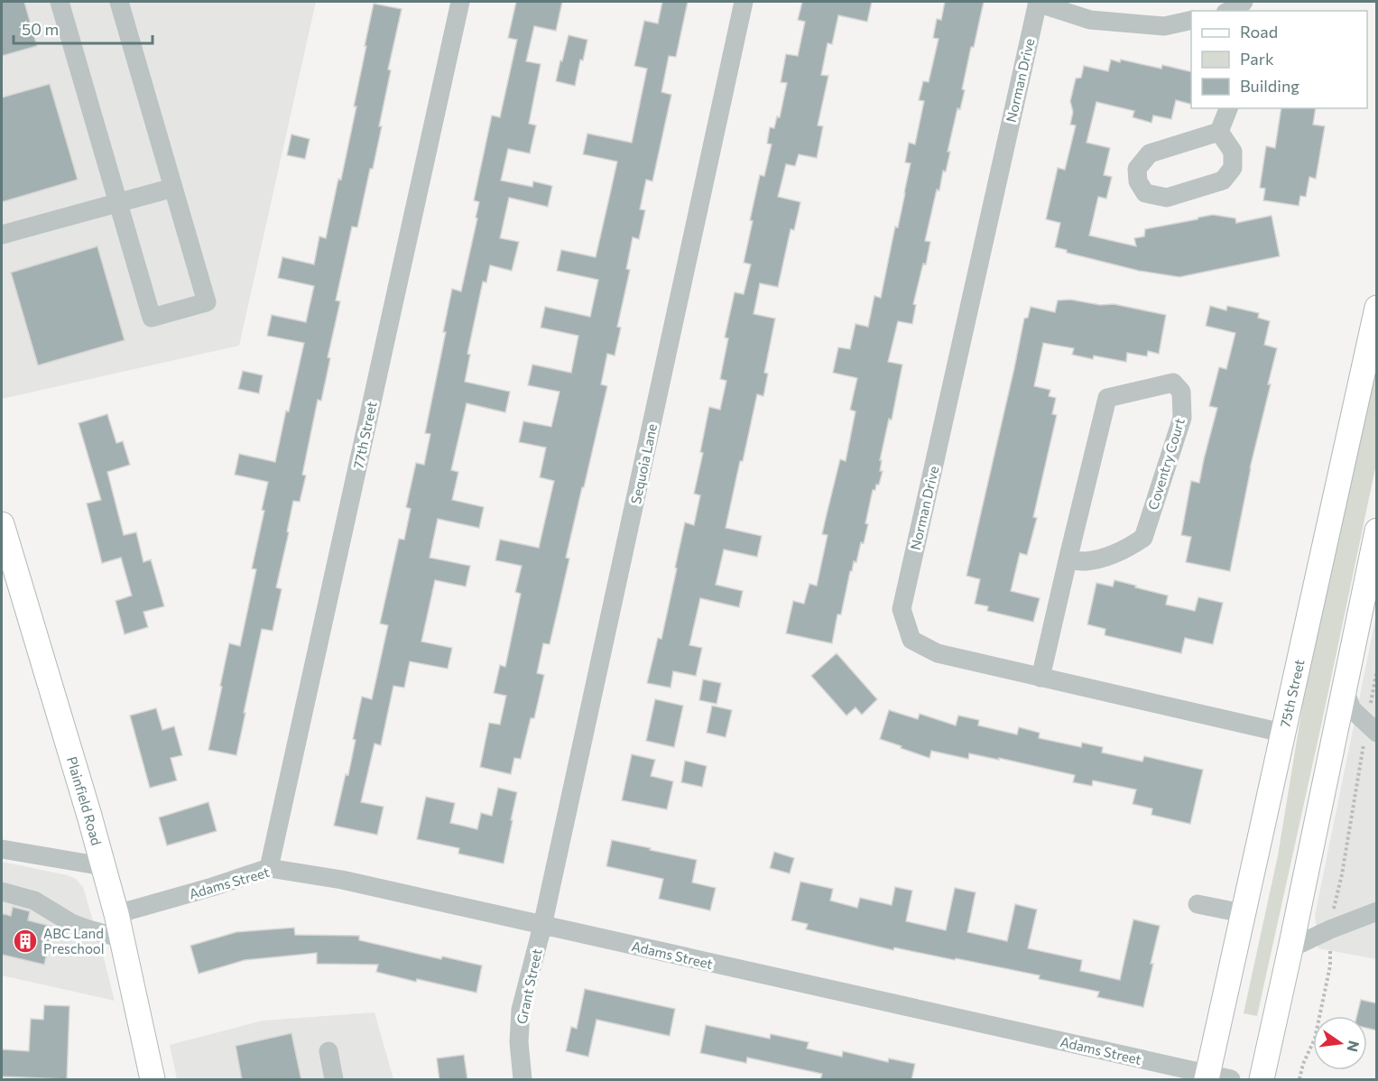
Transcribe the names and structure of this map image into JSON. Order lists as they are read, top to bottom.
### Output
{
  "streets": {
    "main road": ["75th Street", "Plainfield Road"],
    "street": [
      "Norman Drive",
      "77th Street",
      "Sequoia Lane",
      "Coventry Court",
      "Adams Street",
      "Grant Street"
    ]
  },
  "crossings": [
    ["Norman Drive", "Coventry Court"],
    ["Norman Drive", "75th Street"],
    ["77th Street", "Adams Street"],
    ["Sequoia Lane", "Adams Street"],
    ["Sequoia Lane", "Grant Street"],
    ["75th Street", "Adams Street"],
    ["Plainfield Road", "Adams Street"],
    ["Adams Street", "Grant Street"]
  ],
  "places": {
    "building": ["ABC Land Preschool"]
  },
  "legend": ["Road", "Park", "Building"],
  "scale_bar": "50 m",
  "north": "right"
}
